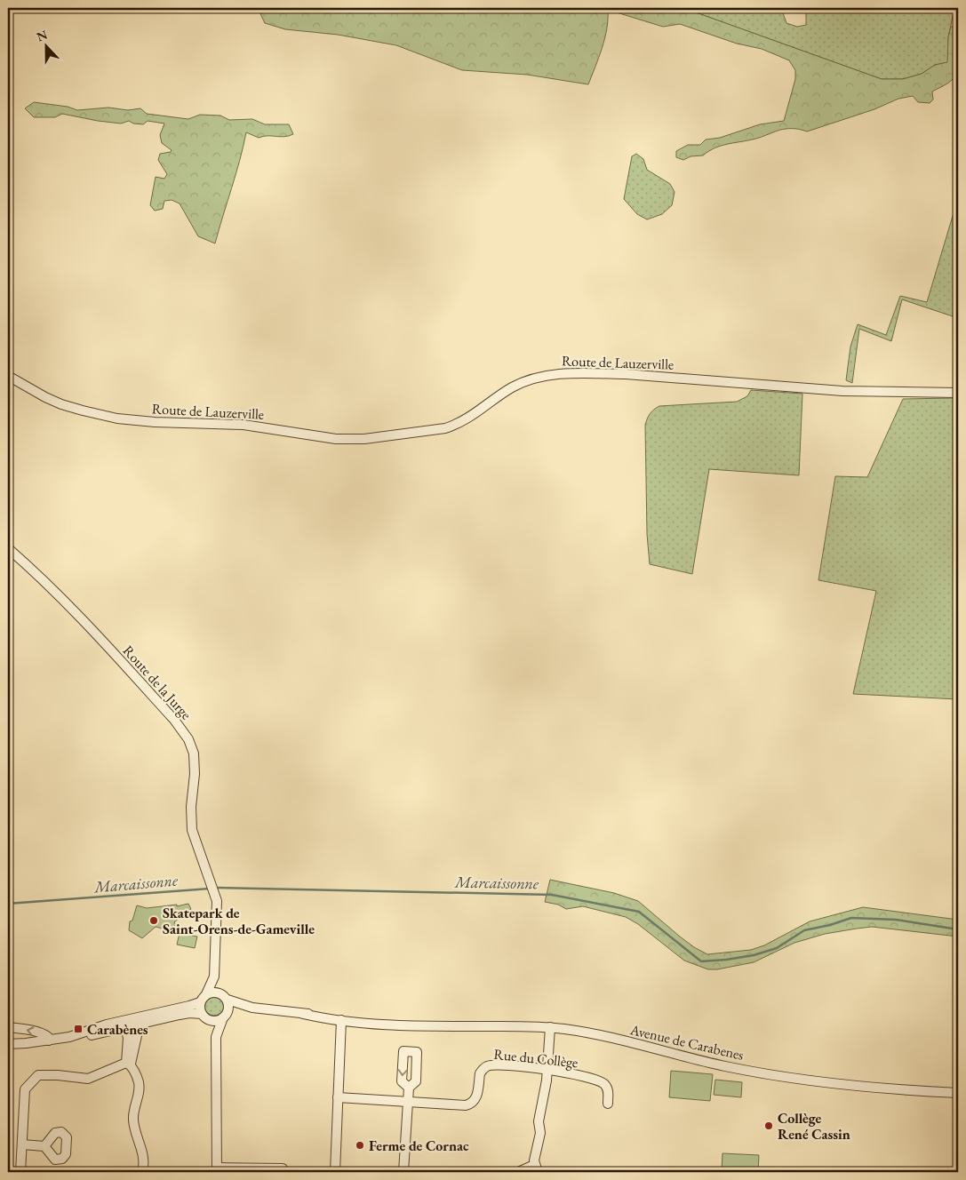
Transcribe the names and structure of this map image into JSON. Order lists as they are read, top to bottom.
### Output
{
  "streets": {
    "street": [
      "Route de Lauzerville",
      "Route de la Jurge",
      "Avenue de Carabenes",
      "Rue du Collège"
    ]
  },
  "crossings": [
    ["Route de la Jurge", "Avenue de Carabenes"]
  ],
  "water": ["Marcaissonne"],
  "places": {
    "other": ["Skatepark de Saint-Orens-de-Gameville", "Collège René Cassin", "Ferme de Cornac"],
    "transit": ["Carabènes"]
  },
  "north": "top"
}
